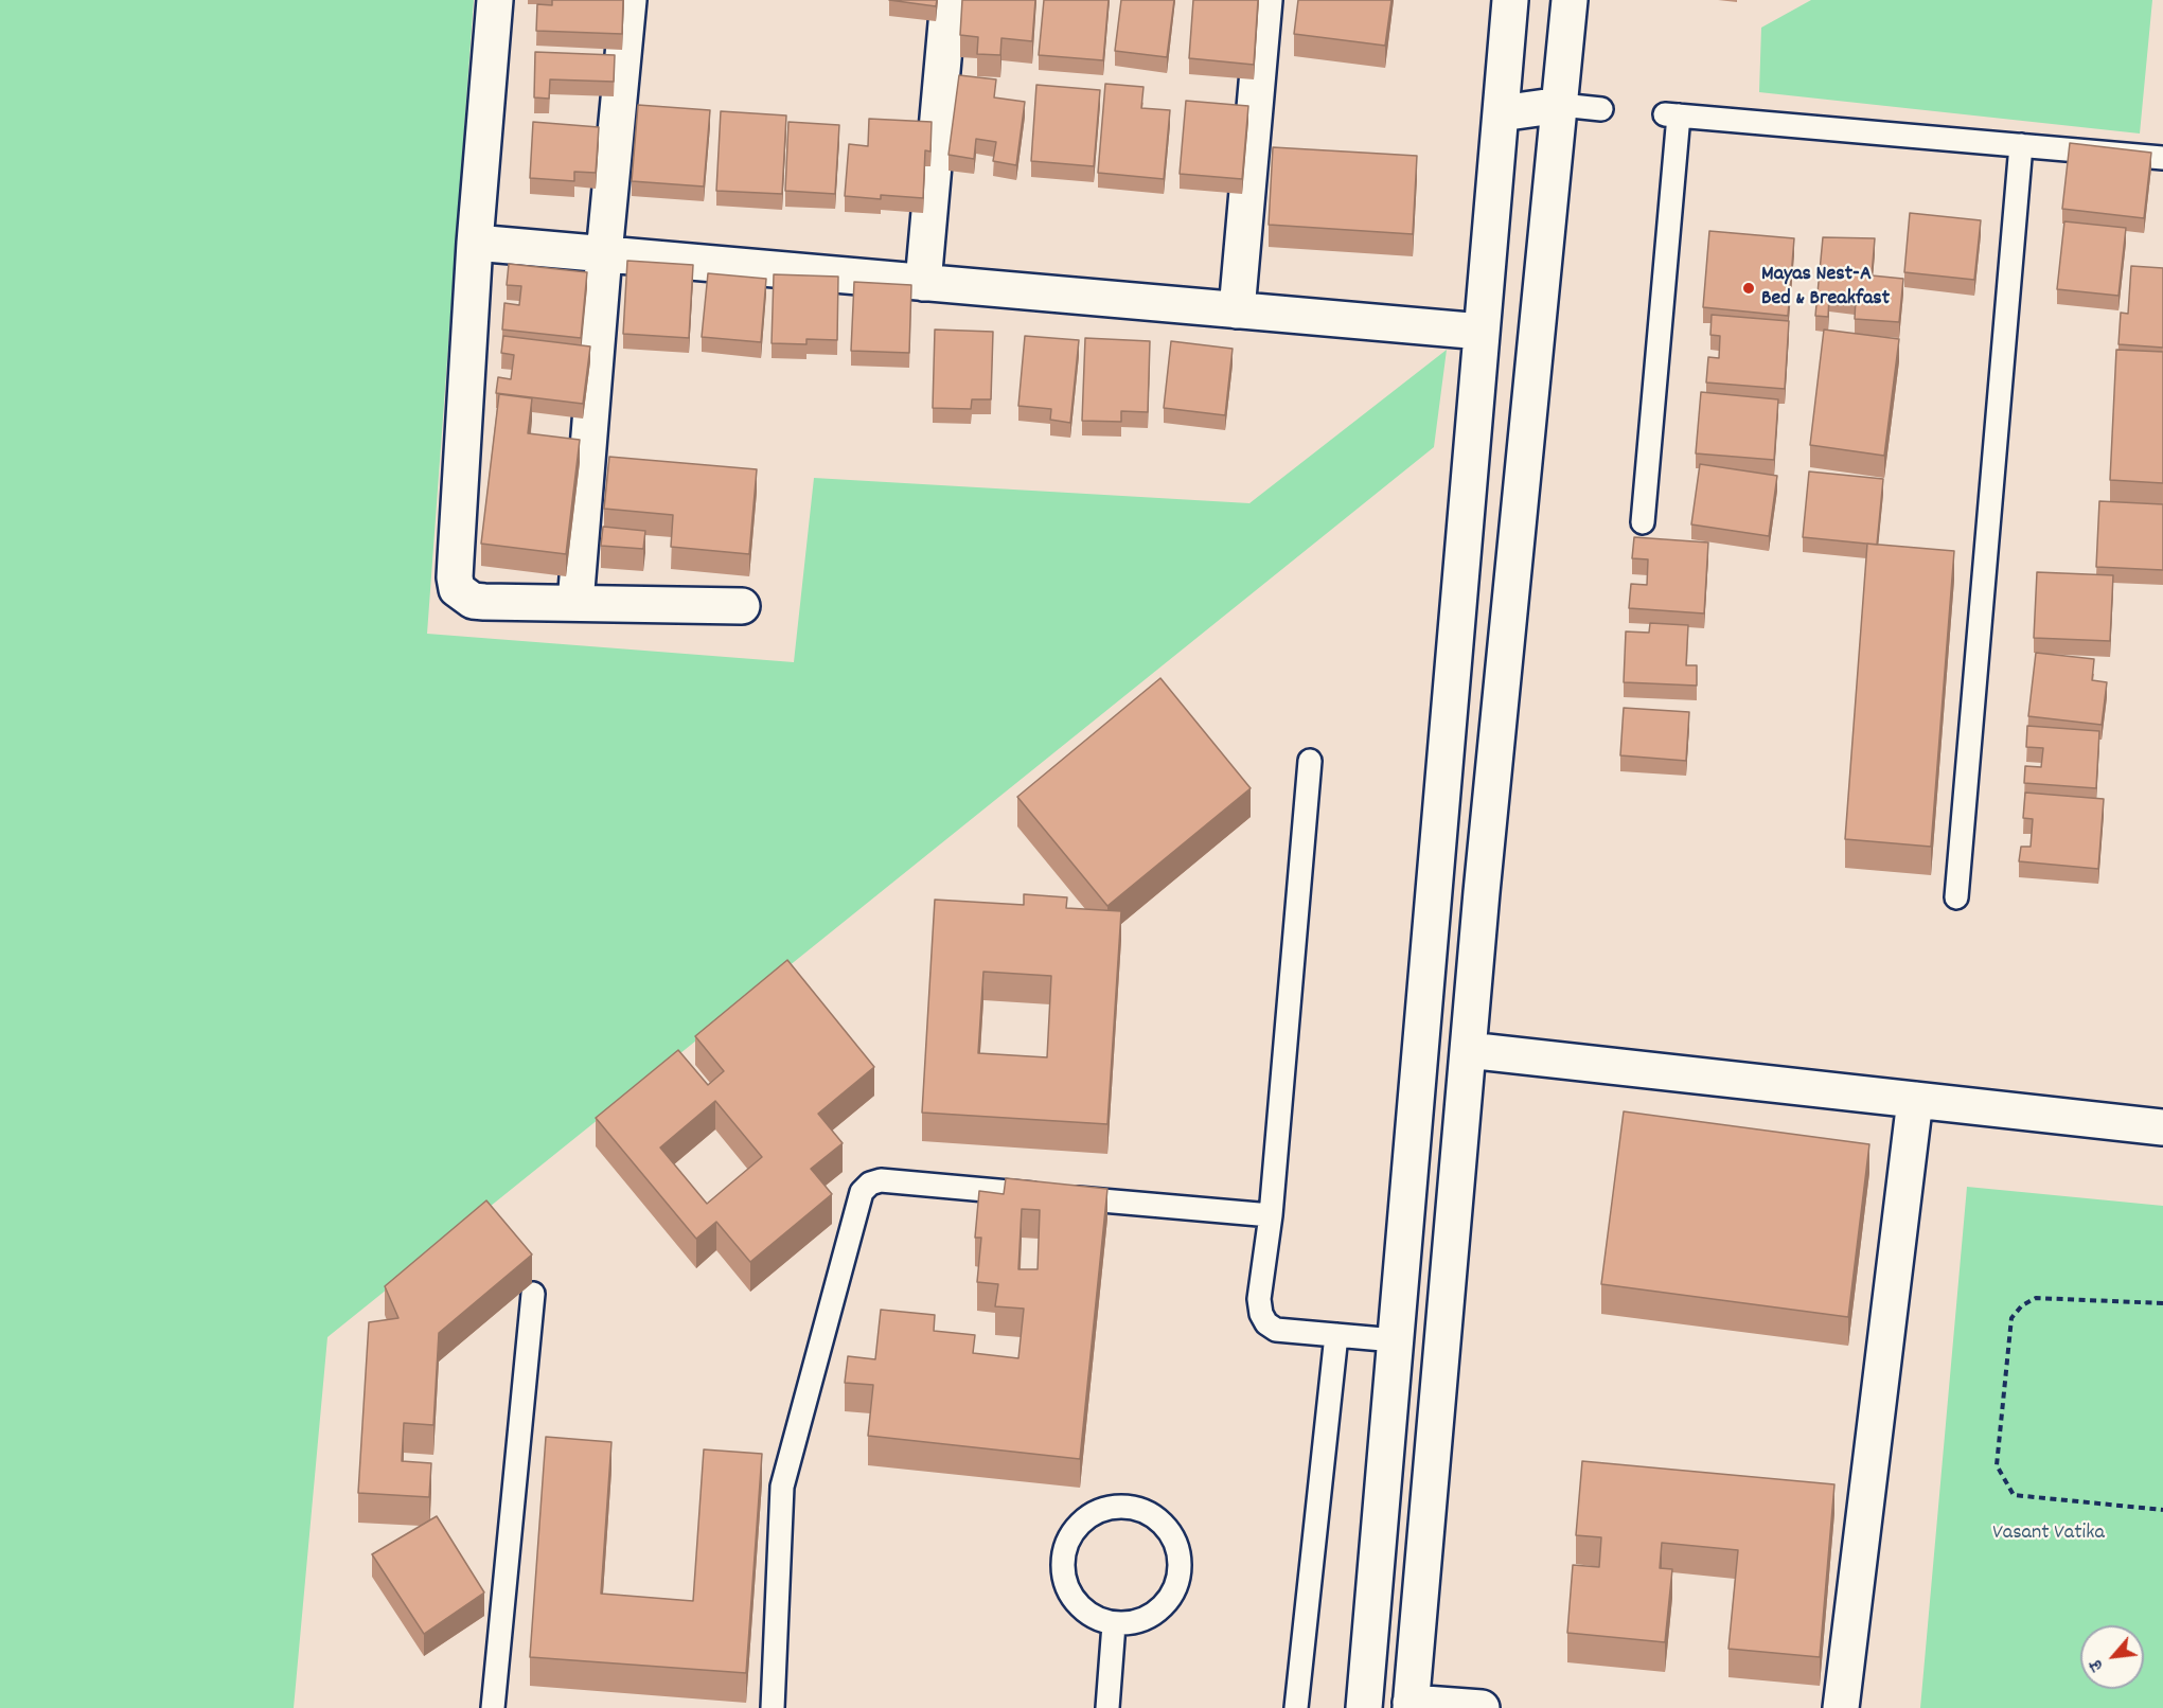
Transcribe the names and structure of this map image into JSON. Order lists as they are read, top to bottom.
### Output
{
  "parks": ["Vasant Vatika"],
  "places": ["Mayas Nest-A Bed & Breakfast"],
  "north": "bottom left"
}
